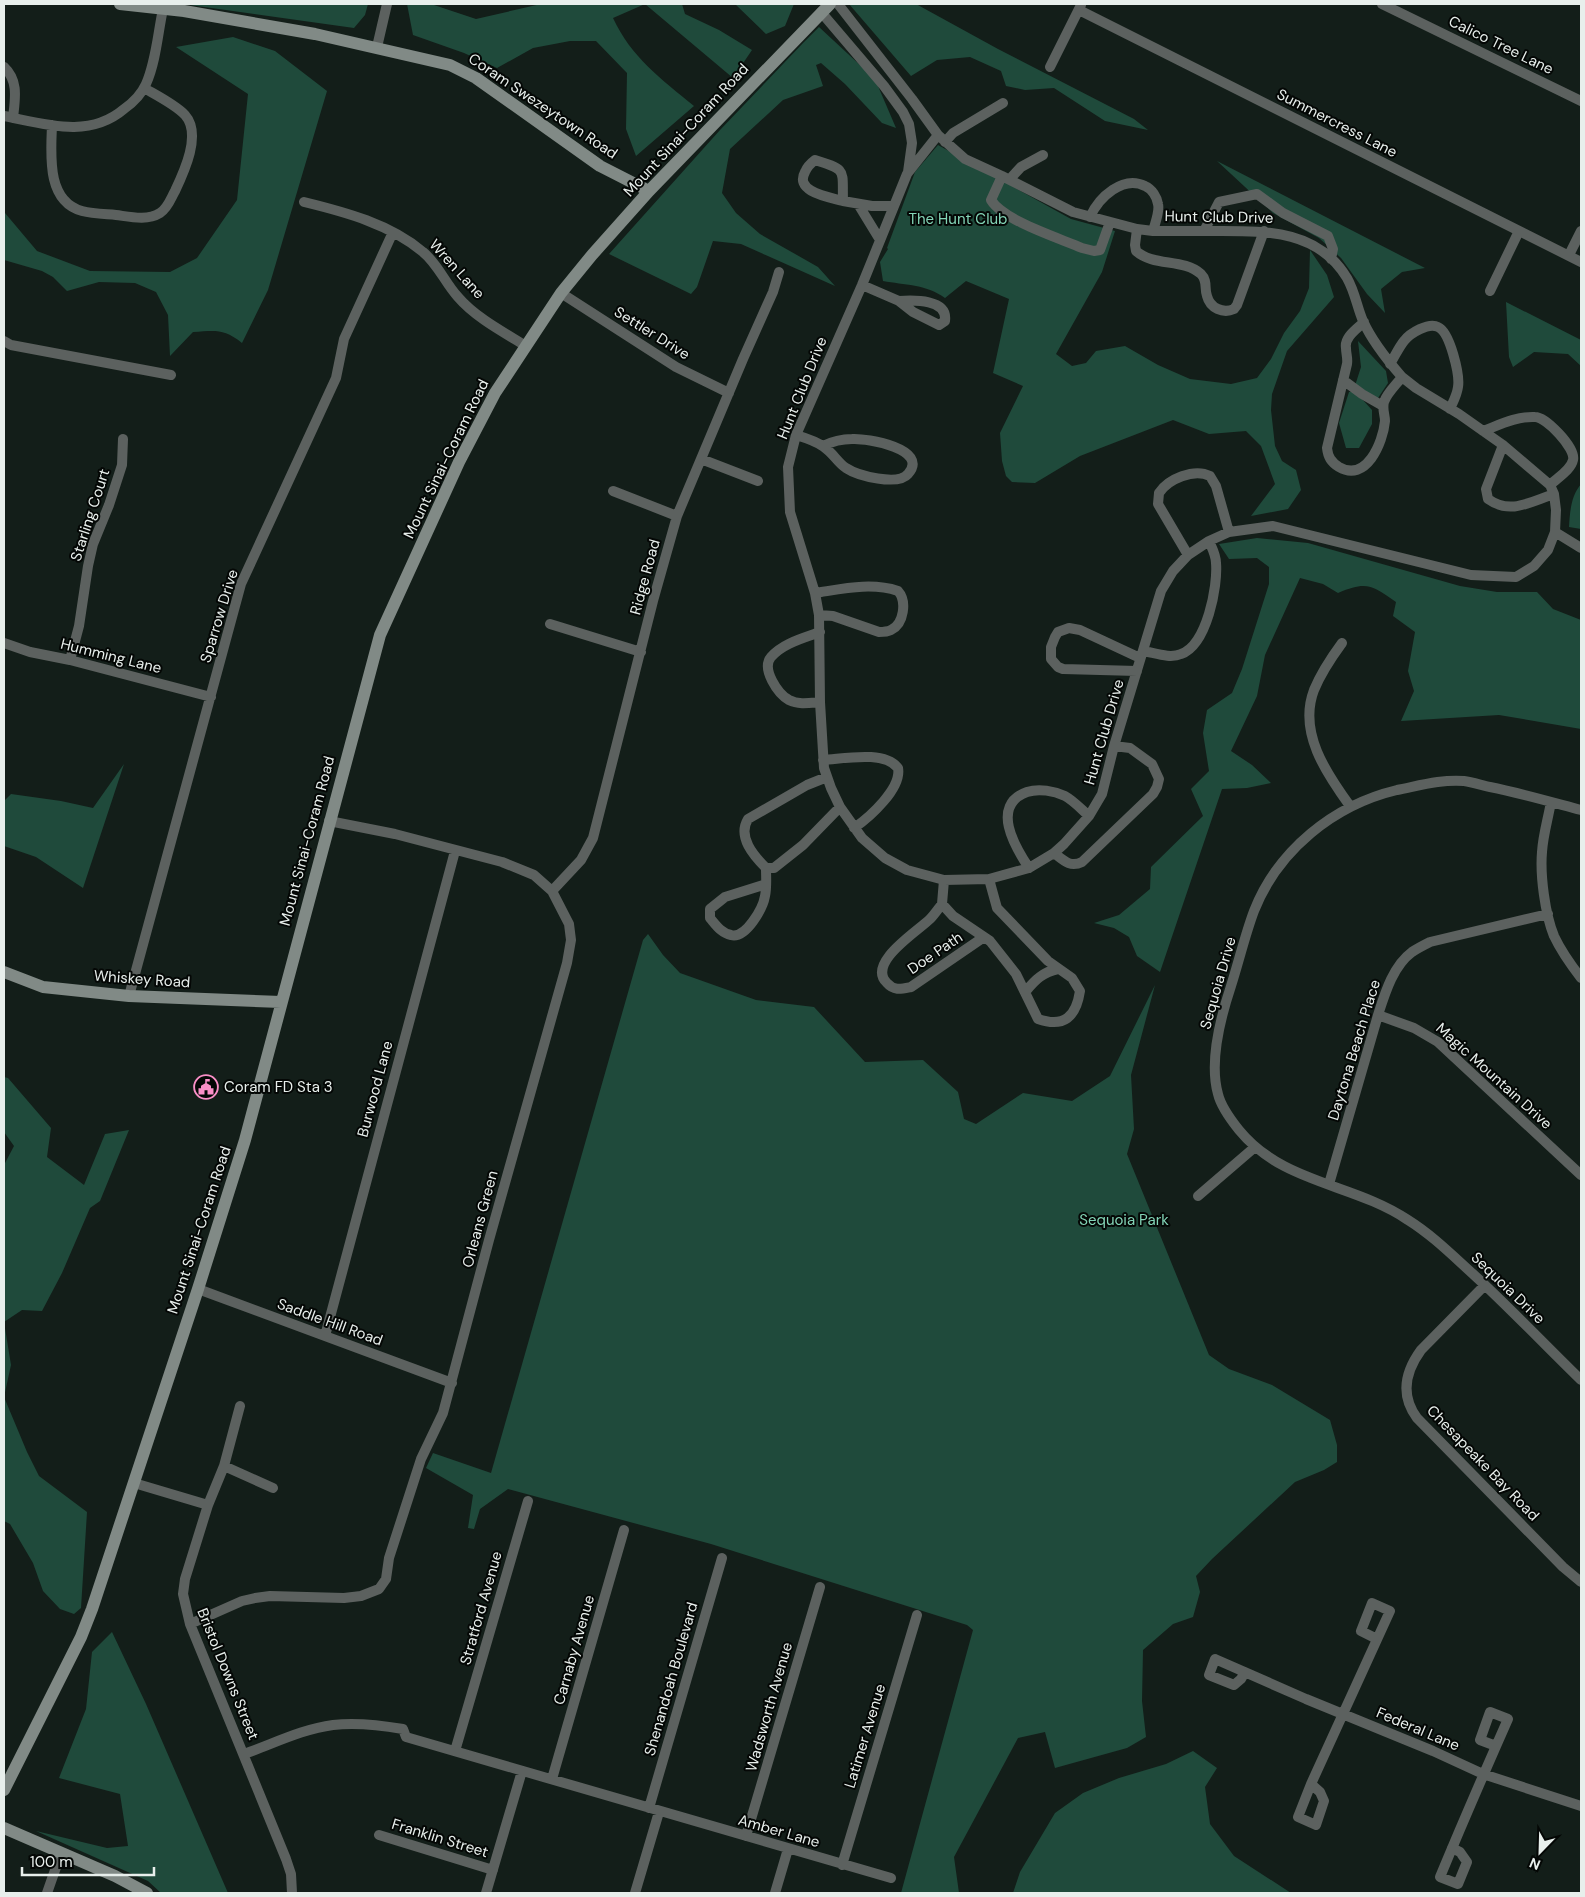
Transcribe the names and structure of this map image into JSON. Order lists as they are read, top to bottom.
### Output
{
  "streets": {
    "main road": ["Coram Swezeytown Road", "Mount Sinai-Coram Road", "Whiskey Road"],
    "street": [
      "Calico Tree Lane",
      "Summercress Lane",
      "Hunt Club Drive",
      "Wren Lane",
      "Settler Drive",
      "Starling Court",
      "Ridge Road",
      "Sparrow Drive",
      "Humming Lane",
      "Doe Path",
      "Sequoia Drive",
      "Daytona Beach Place",
      "Magic Mountain Drive",
      "Burwood Lane",
      "Orleans Green",
      "Saddle Hill Road",
      "Chesapeake Bay Road",
      "Stratford Avenue",
      "Carnaby Avenue",
      "Bristol Downs Street",
      "Shenandoah Boulevard",
      "Wadsworth Avenue",
      "Federal Lane",
      "Latimer Avenue",
      "Amber Lane",
      "Franklin Street"
    ]
  },
  "crossings": [
    ["Coram Swezeytown Road", "Mount Sinai-Coram Road"],
    ["Mount Sinai-Coram Road", "Hunt Club Drive"],
    ["Mount Sinai-Coram Road", "Wren Lane"],
    ["Mount Sinai-Coram Road", "Settler Drive"],
    ["Mount Sinai-Coram Road", "Whiskey Road"],
    ["Mount Sinai-Coram Road", "Orleans Green"],
    ["Mount Sinai-Coram Road", "Saddle Hill Road"],
    ["Wren Lane", "Sparrow Drive"],
    ["Settler Drive", "Ridge Road"],
    ["Starling Court", "Humming Lane"],
    ["Ridge Road", "Orleans Green"],
    ["Sparrow Drive", "Humming Lane"],
    ["Sparrow Drive", "Whiskey Road"],
    ["Sequoia Drive", "Daytona Beach Place"],
    ["Sequoia Drive", "Chesapeake Bay Road"],
    ["Daytona Beach Place", "Magic Mountain Drive"],
    ["Burwood Lane", "Orleans Green"],
    ["Burwood Lane", "Saddle Hill Road"],
    ["Orleans Green", "Saddle Hill Road"],
    ["Orleans Green", "Bristol Downs Street"],
    ["Shenandoah Boulevard", "Amber Lane"],
    ["Wadsworth Avenue", "Amber Lane"],
    ["Latimer Avenue", "Amber Lane"]
  ],
  "parks": ["The Hunt Club", "Sequoia Park"],
  "places": {
    "public building": ["Coram FD Sta 3"]
  },
  "scale_bar": "100 m",
  "north": "bottom left"
}
